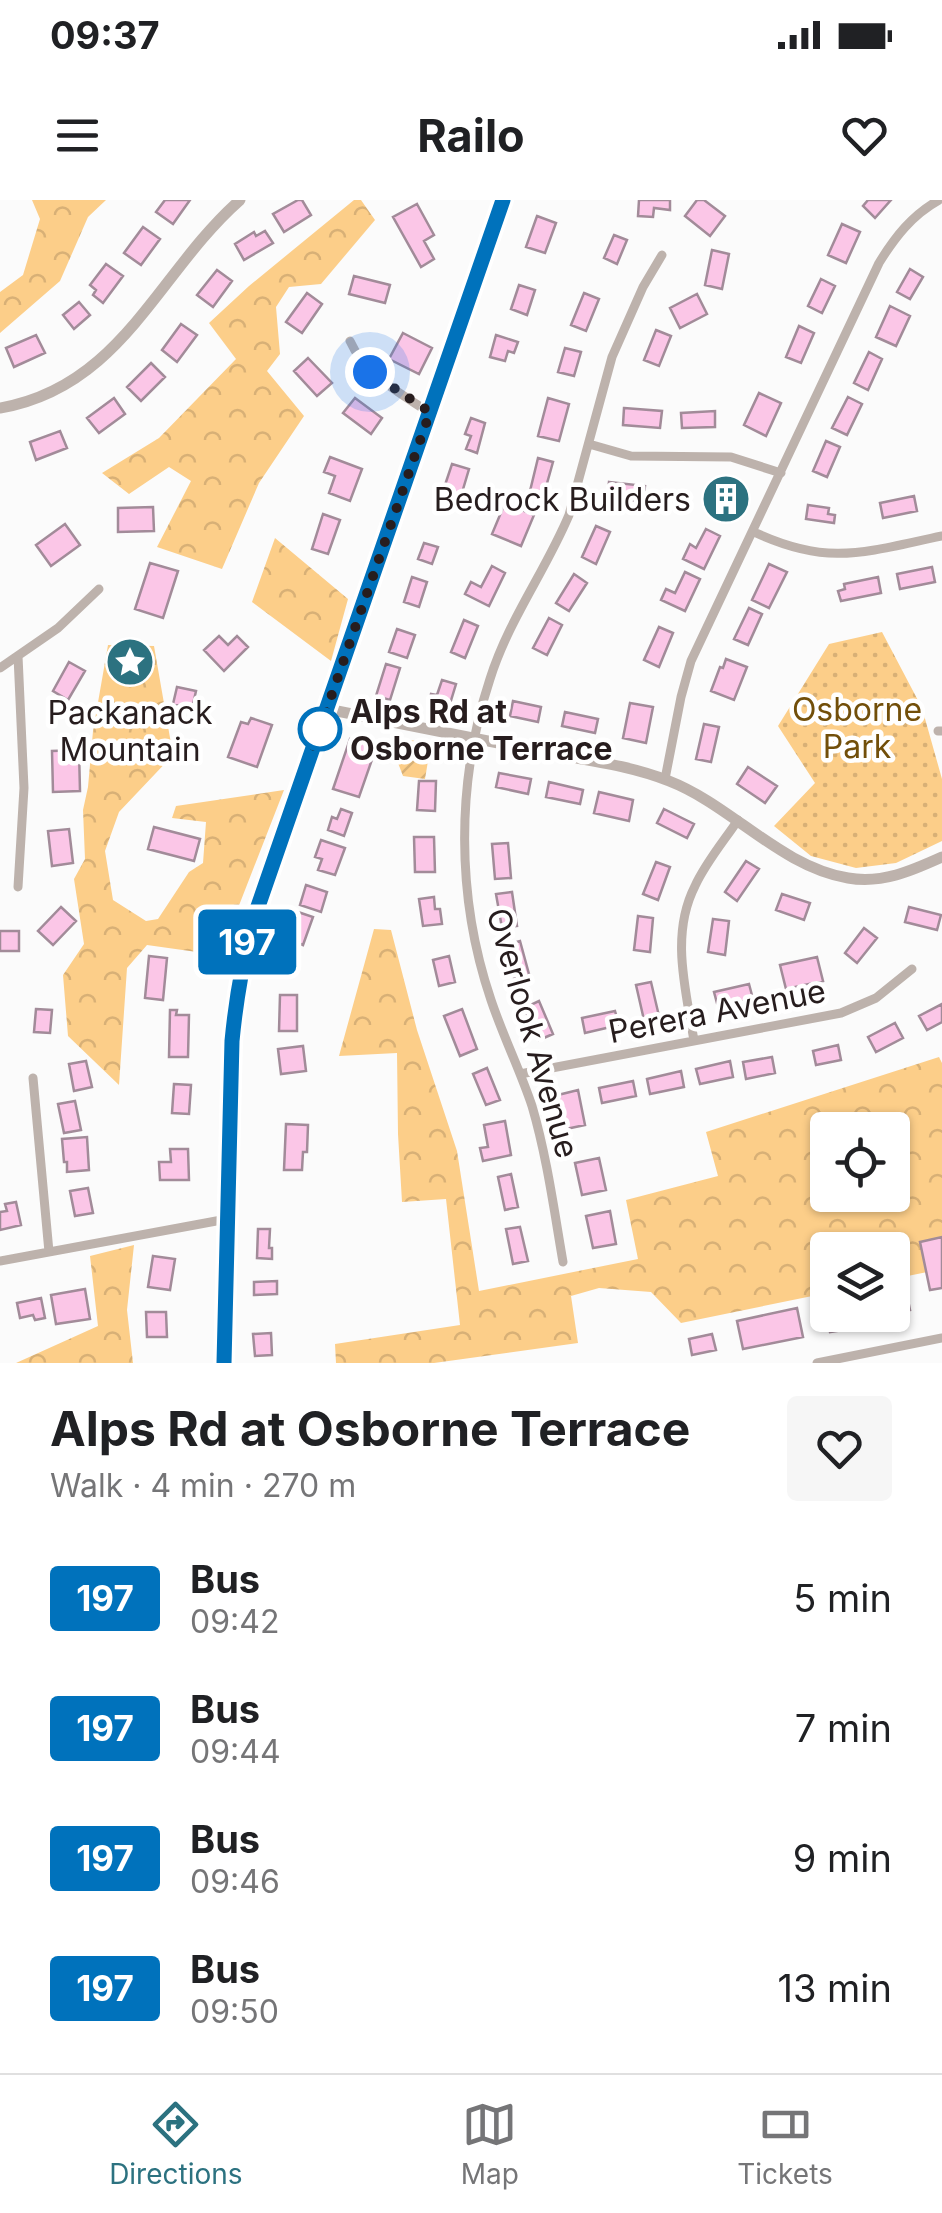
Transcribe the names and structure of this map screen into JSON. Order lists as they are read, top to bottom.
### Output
{
  "streets": {
    "street": ["Perera Avenue", "Overlook Avenue"]
  },
  "crossings": [
    ["Perera Avenue", "Overlook Avenue"]
  ],
  "parks": ["Osborne Park"],
  "places": {
    "building": ["Bedrock Builders"],
    "place": ["Packanack Mountain"],
    "other": ["Alps Rd at Osborne Terrace"]
  },
  "lines": ["bus line 197"],
  "page": {
    "status": "09:37",
    "header": "Railo",
    "on_map": "197",
    "heading": ["Alps Rd at Osborne Terrace", "Walk · 4 min · 270 m"],
    "list": [
      {
        "mark": "197",
        "name": "Bus",
        "note": "09:42",
        "value": "5 min"
      },
      {
        "mark": "197",
        "name": "Bus",
        "note": "09:44",
        "value": "7 min"
      },
      {
        "mark": "197",
        "name": "Bus",
        "note": "09:46",
        "value": "9 min"
      },
      {
        "mark": "197",
        "name": "Bus",
        "note": "09:50",
        "value": "13 min"
      }
    ],
    "tabs": ["Directions", "Map", "Tickets"]
  }
}
